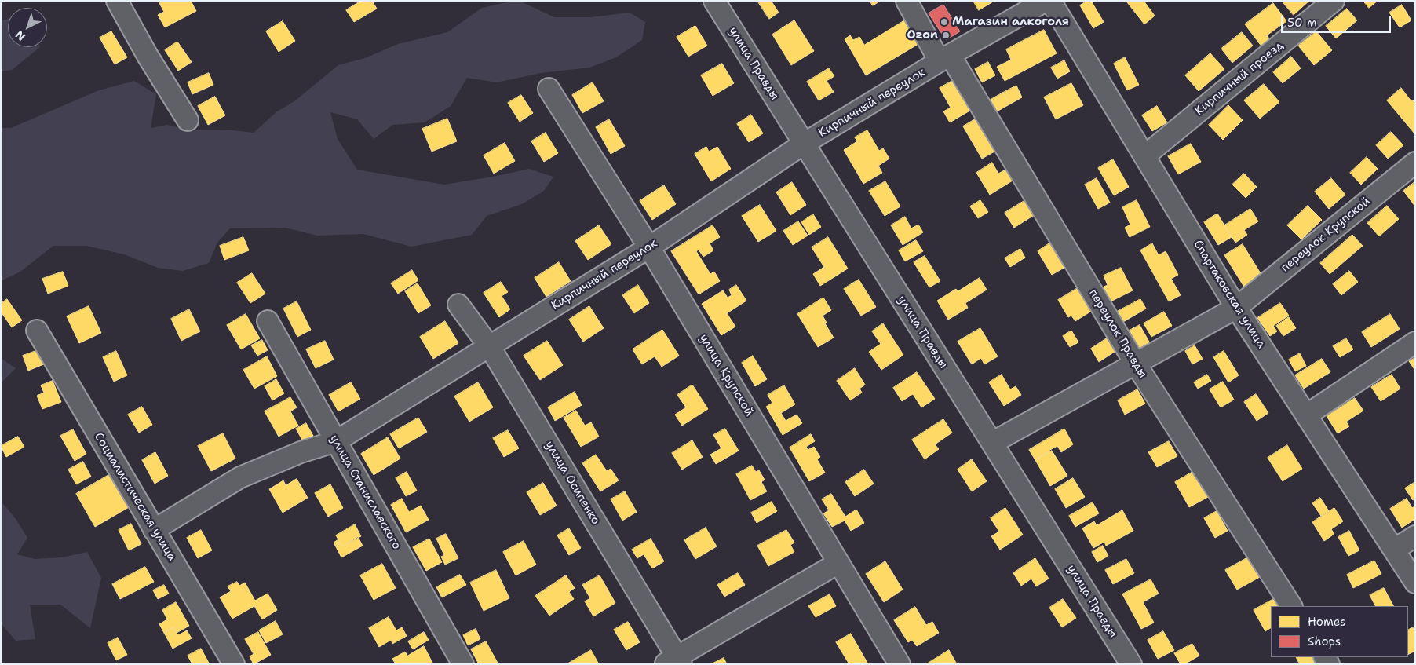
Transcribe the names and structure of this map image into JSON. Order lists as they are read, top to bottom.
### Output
{
  "streets": {
    "street": [
      "улица Правды",
      "Кирпичный проезд",
      "Кирпичный переулок",
      "переулок Крупской",
      "Спартаковская улица",
      "переулок Правды",
      "улица Крупской",
      "улица Осипенко",
      "улица Станиславского",
      "Социалистическая улица"
    ]
  },
  "crossings": [
    ["улица Правды", "Кирпичный переулок"],
    ["улица Правды", "переулок Крупской"],
    ["Кирпичный проезд", "Спартаковская улица"],
    ["Кирпичный переулок", "переулок Правды"],
    ["Кирпичный переулок", "улица Крупской"],
    ["Кирпичный переулок", "улица Осипенко"],
    ["Кирпичный переулок", "улица Станиславского"],
    ["Кирпичный переулок", "Социалистическая улица"],
    ["переулок Крупской", "Спартаковская улица"],
    ["переулок Крупской", "переулок Правды"]
  ],
  "places": ["Магазин алкоголя", "Ozon"],
  "legend": ["Homes", "Shops"],
  "scale_bar": "50 m",
  "north": "bottom left"
}
